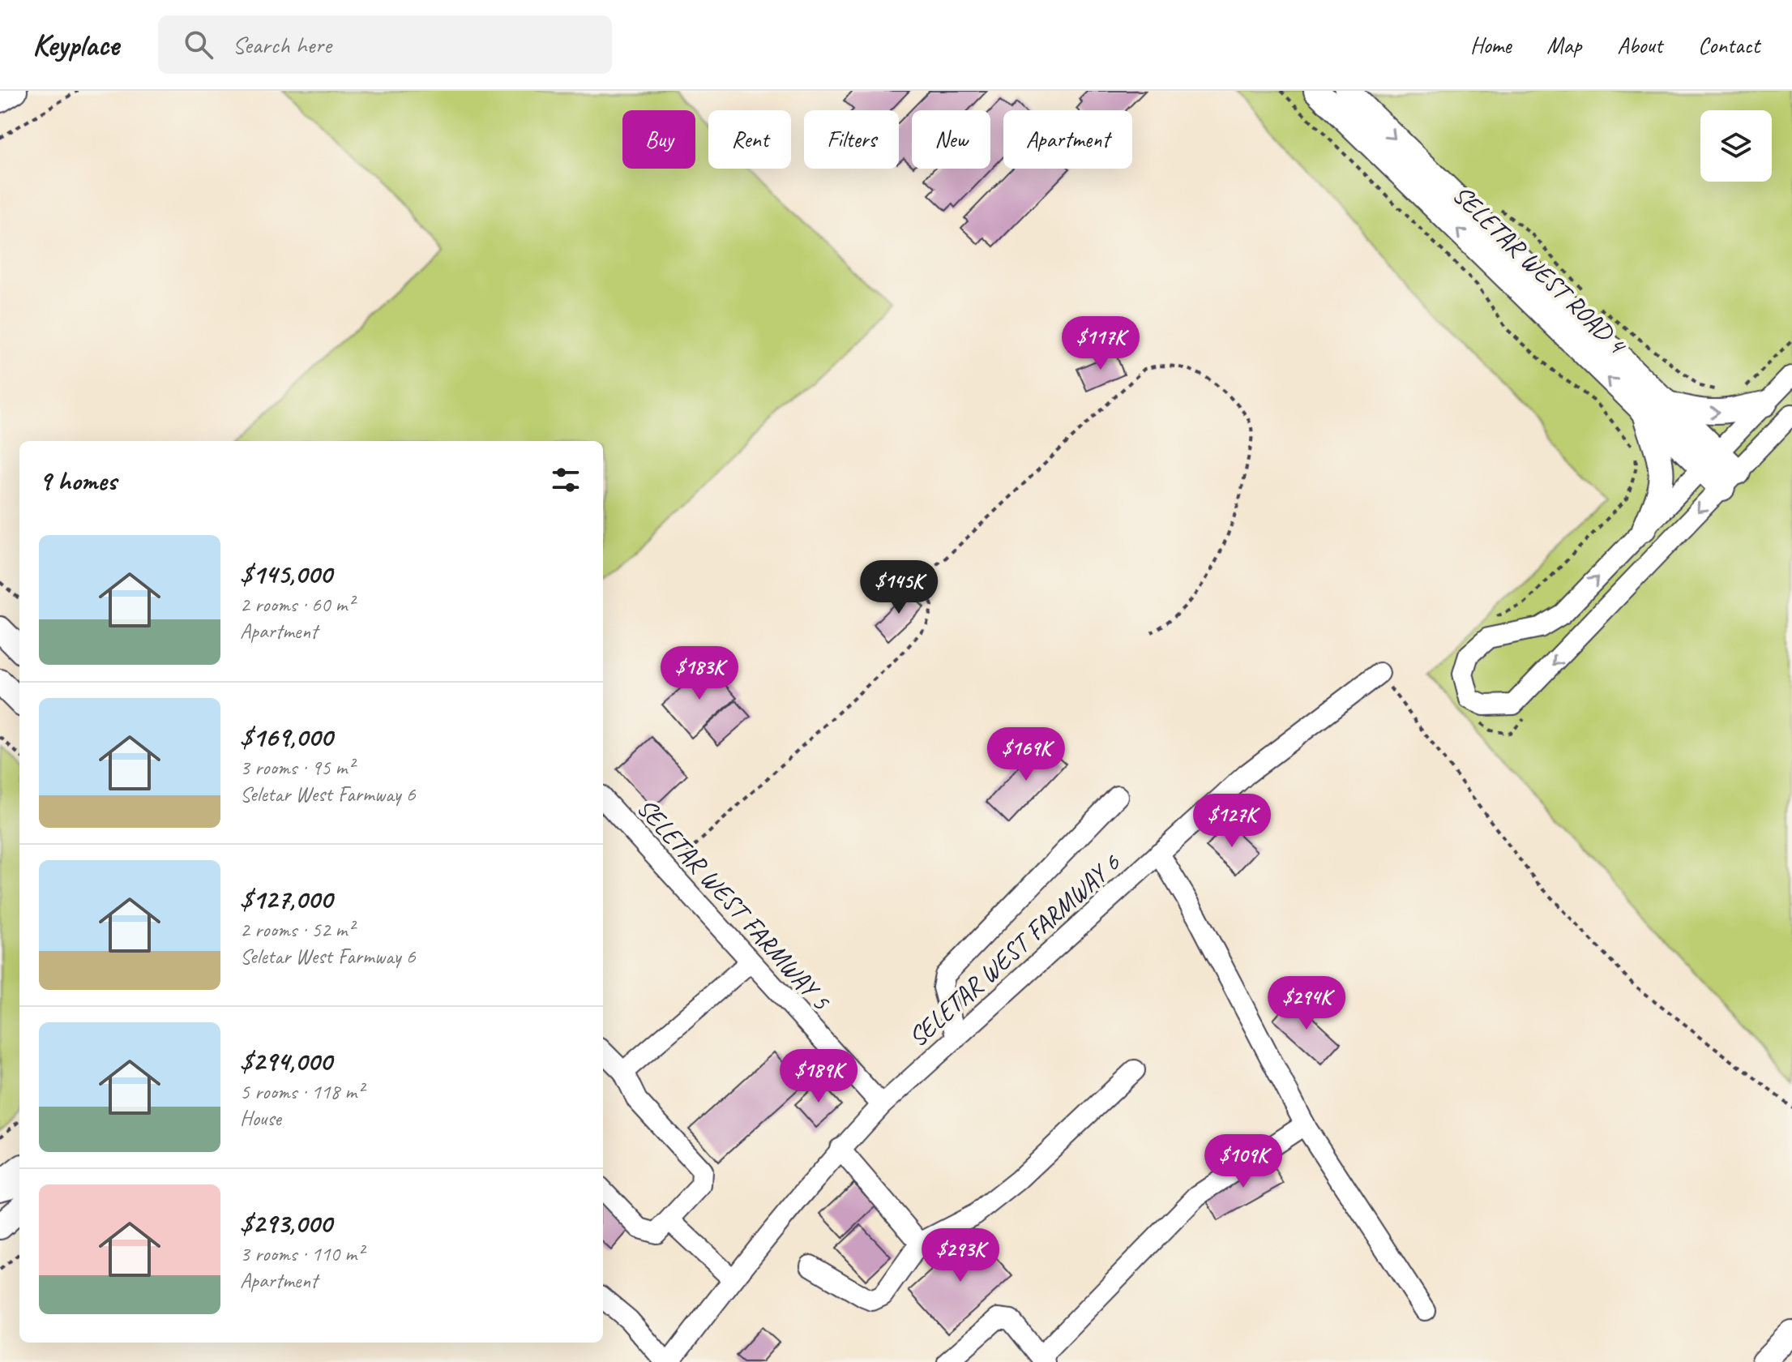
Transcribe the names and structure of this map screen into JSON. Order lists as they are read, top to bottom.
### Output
{
  "streets": {
    "main road": ["SELETAR WEST ROAD 4"],
    "street": ["SELETAR WEST FARMWAY 5", "SELETAR WEST FARMWAY 6"]
  },
  "crossings": [
    ["SELETAR WEST FARMWAY 5", "SELETAR WEST FARMWAY 6"]
  ],
  "page": {
    "header": "Keyplace",
    "search": "Search here",
    "nav": [
      "Home",
      "Map",
      "About",
      "Contact"
    ],
    "chip": [
      "Buy",
      "Rent",
      "Filters",
      "New",
      "Apartment"
    ],
    "price": [
      "$117K",
      "$145K",
      "$183K",
      "$169K",
      "$127K",
      "$294K",
      "$189K",
      "$109K",
      "$293K"
    ],
    "heading": "9 homes",
    "list": [
      {
        "name": "$145,000",
        "note": "2 rooms · 60 m² · Apartment"
      },
      {
        "name": "$169,000",
        "note": "3 rooms · 95 m² · Seletar West Farmway 6"
      },
      {
        "name": "$127,000",
        "note": "2 rooms · 52 m² · Seletar West Farmway 6"
      },
      {
        "name": "$294,000",
        "note": "5 rooms · 118 m² · House"
      },
      {
        "name": "$293,000",
        "note": "3 rooms · 110 m² · Apartment"
      }
    ]
  }
}
